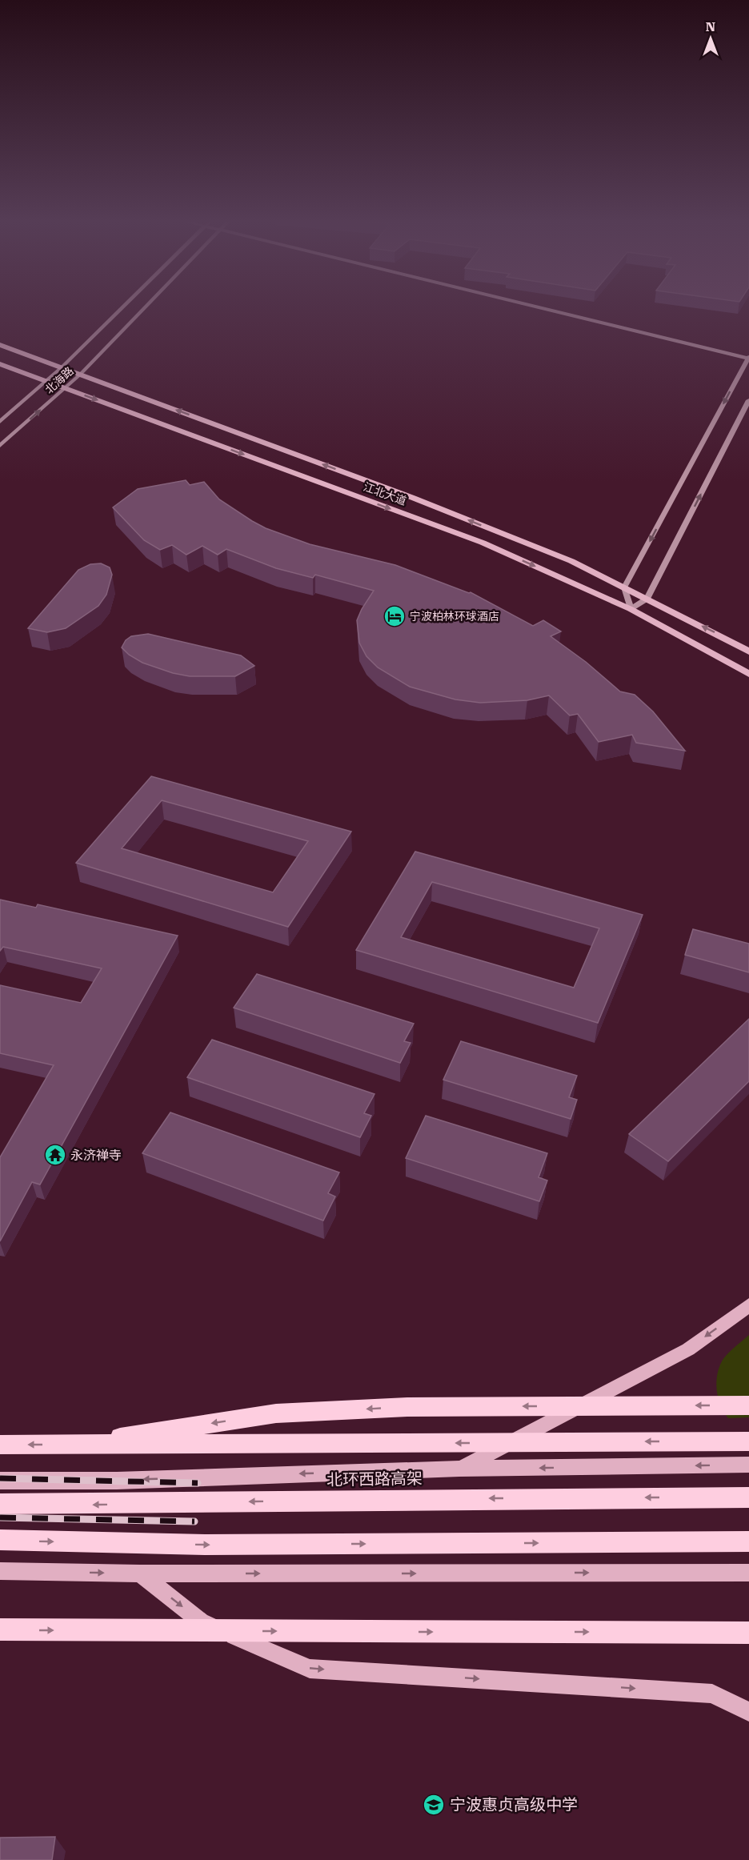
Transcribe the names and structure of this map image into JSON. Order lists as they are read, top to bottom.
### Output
{
  "streets": {
    "highway": ["北环西路高架"],
    "main road": ["江北大道"],
    "street": ["北海路"]
  },
  "crossings": [
    ["北海路", "江北大道"]
  ],
  "places": {
    "hotel": ["宁波柏林环球酒店"],
    "temple": ["永济禅寺"],
    "school or university": ["宁波惠贞高级中学"]
  },
  "north": "top"
}
